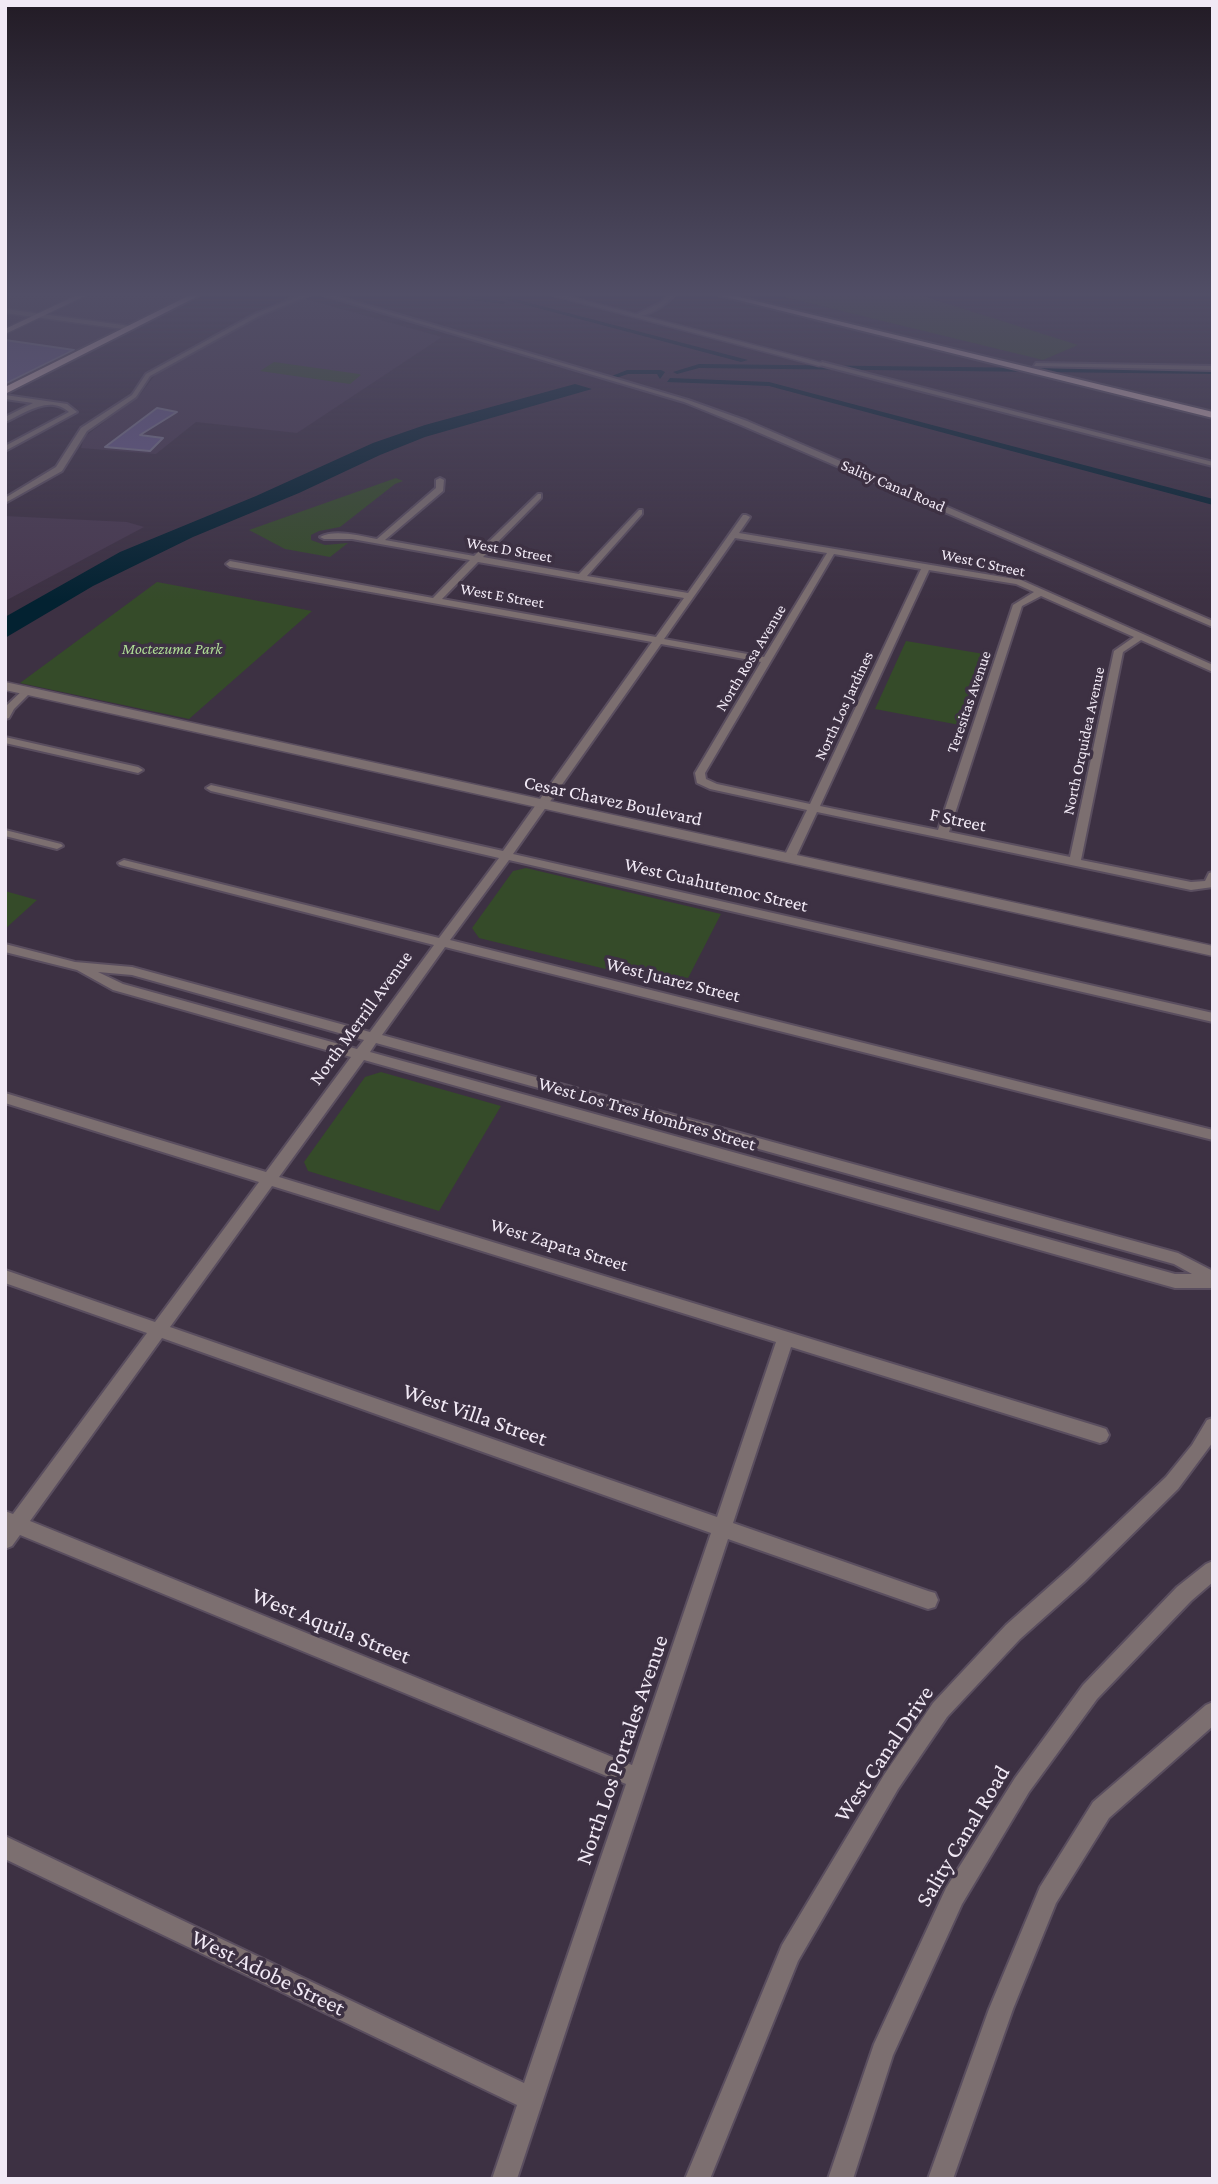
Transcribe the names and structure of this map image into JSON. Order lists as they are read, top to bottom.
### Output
{
  "streets": {
    "street": [
      "Sality Canal Road",
      "West D Street",
      "West C Street",
      "West E Street",
      "North Rosa Avenue",
      "Teresitas Avenue",
      "North Los Jardines",
      "North Orquidea Avenue",
      "Cesar Chavez Boulevard",
      "F Street",
      "West Cuahutemoc Street",
      "West Juarez Street",
      "North Merrill Avenue",
      "West Los Tres Hombres Street",
      "West Zapata Street",
      "West Villa Street",
      "West Aquila Street",
      "North Los Portales Avenue",
      "West Canal Drive",
      "West Adobe Street"
    ]
  },
  "crossings": [
    ["West D Street", "North Merrill Avenue"],
    ["West C Street", "North Rosa Avenue"],
    ["West C Street", "Teresitas Avenue"],
    ["West C Street", "North Los Jardines"],
    ["West C Street", "North Orquidea Avenue"],
    ["West C Street", "North Merrill Avenue"],
    ["West E Street", "North Rosa Avenue"],
    ["West E Street", "North Merrill Avenue"],
    ["North Rosa Avenue", "F Street"],
    ["Teresitas Avenue", "F Street"],
    ["North Los Jardines", "Cesar Chavez Boulevard"],
    ["North Los Jardines", "F Street"],
    ["North Orquidea Avenue", "F Street"],
    ["Cesar Chavez Boulevard", "North Merrill Avenue"],
    ["West Cuahutemoc Street", "North Merrill Avenue"],
    ["West Juarez Street", "North Merrill Avenue"],
    ["North Merrill Avenue", "West Los Tres Hombres Street"],
    ["North Merrill Avenue", "West Zapata Street"],
    ["North Merrill Avenue", "West Villa Street"],
    ["North Merrill Avenue", "West Aquila Street"],
    ["West Zapata Street", "North Los Portales Avenue"],
    ["West Villa Street", "North Los Portales Avenue"],
    ["West Aquila Street", "North Los Portales Avenue"],
    ["North Los Portales Avenue", "West Adobe Street"]
  ],
  "parks": ["Moctezuma Park"]
}
